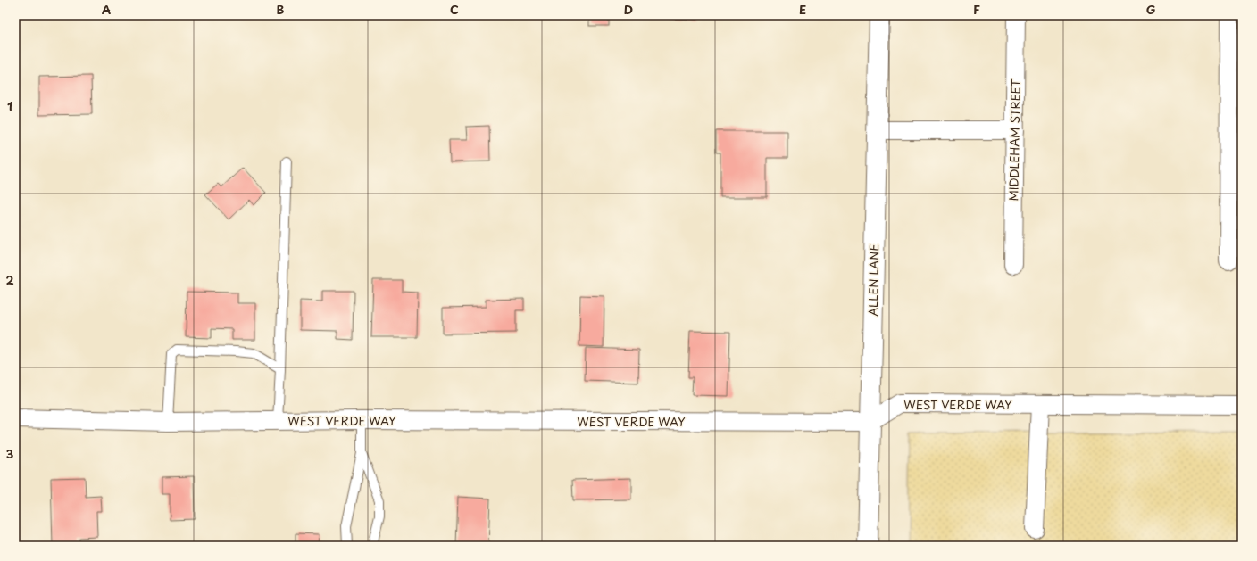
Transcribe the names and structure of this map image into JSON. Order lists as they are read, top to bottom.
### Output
{
  "streets": {
    "main road": ["ALLEN LANE"],
    "street": ["MIDDLEHAM STREET", "WEST VERDE WAY"]
  },
  "crossings": [
    ["ALLEN LANE", "WEST VERDE WAY"]
  ],
  "grid": {
    "columns": [
      "A",
      "B",
      "C",
      "D",
      "E",
      "F",
      "G"
    ],
    "rows": ["1", "2", "3"]
  }
}
